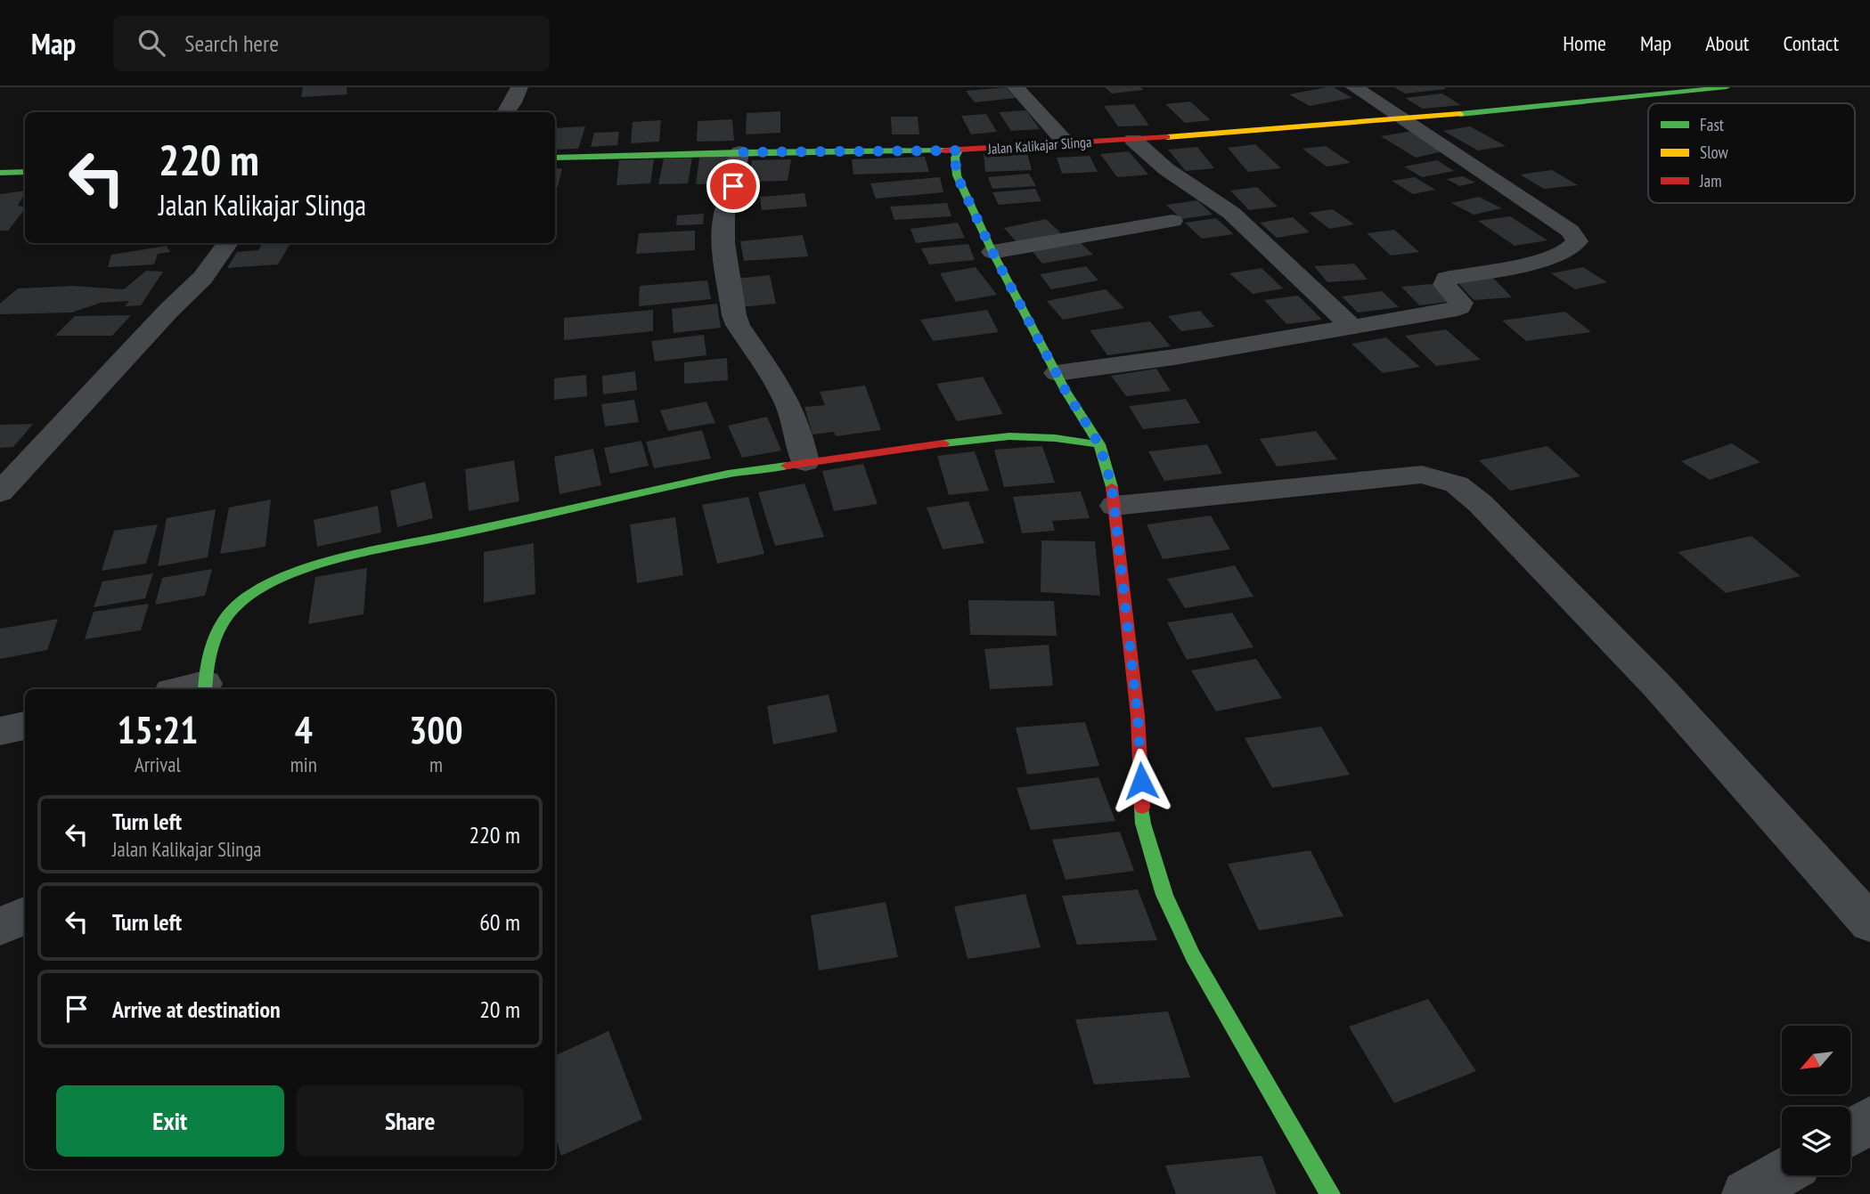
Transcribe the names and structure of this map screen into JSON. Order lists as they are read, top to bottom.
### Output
{
  "streets": {
    "street": ["Jalan Kalikajar Slinga"]
  },
  "legend": ["Fast", "Slow", "Jam"],
  "north": "bottom left",
  "page": {
    "header": "Map",
    "search": "Search here",
    "nav": [
      "Home",
      "Map",
      "About",
      "Contact"
    ],
    "turn": ["220 m", "Jalan Kalikajar Slinga"],
    "eta": [
      "15:21",
      "Arrival",
      "4",
      "min",
      "300",
      "m"
    ],
    "list": [
      {
        "name": "Turn left",
        "note": "Jalan Kalikajar Slinga",
        "value": "220 m"
      },
      {
        "name": "Turn left",
        "value": "60 m"
      },
      {
        "name": "Arrive at destination",
        "value": "20 m"
      }
    ],
    "buttons": ["Exit", "Share"]
  }
}
